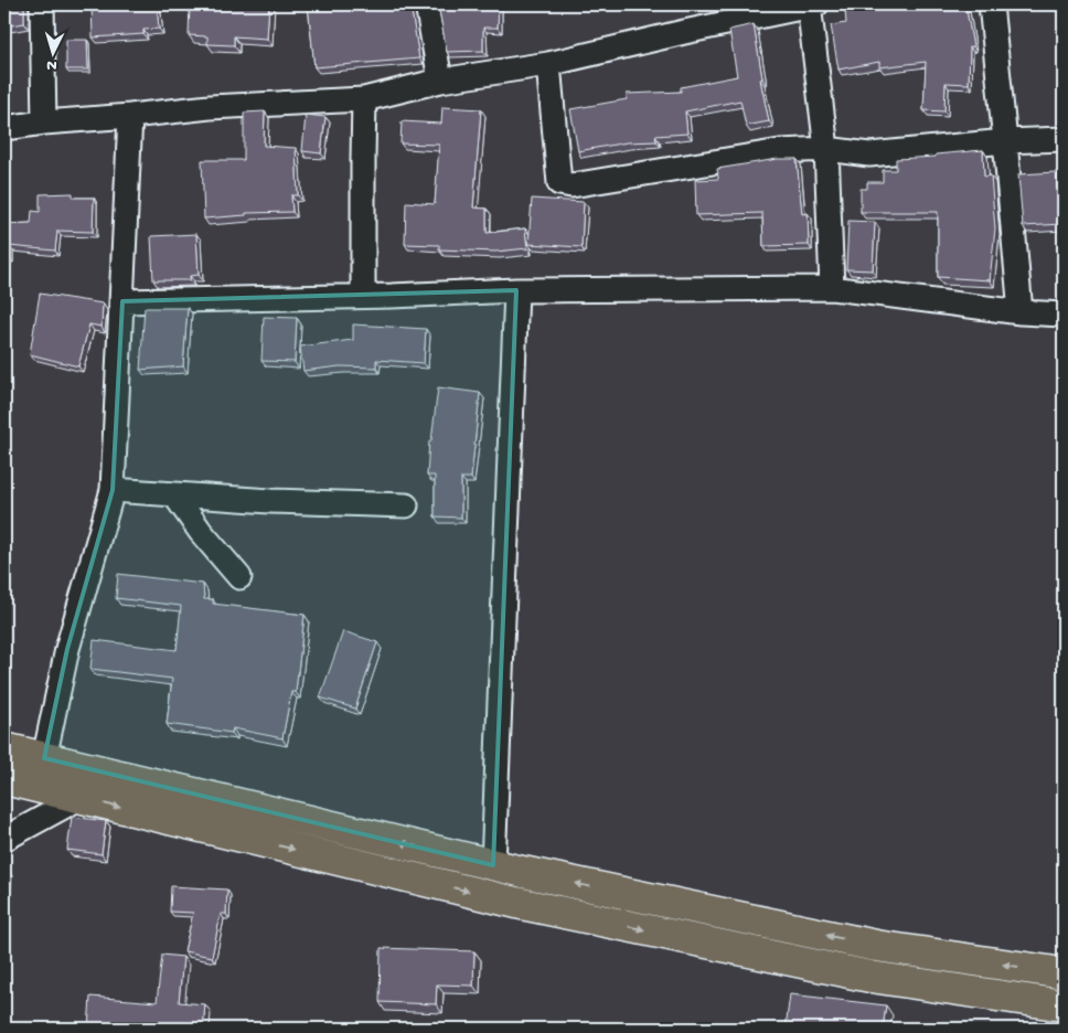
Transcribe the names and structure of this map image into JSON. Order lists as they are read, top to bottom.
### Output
{
  "north": "bottom"
}
